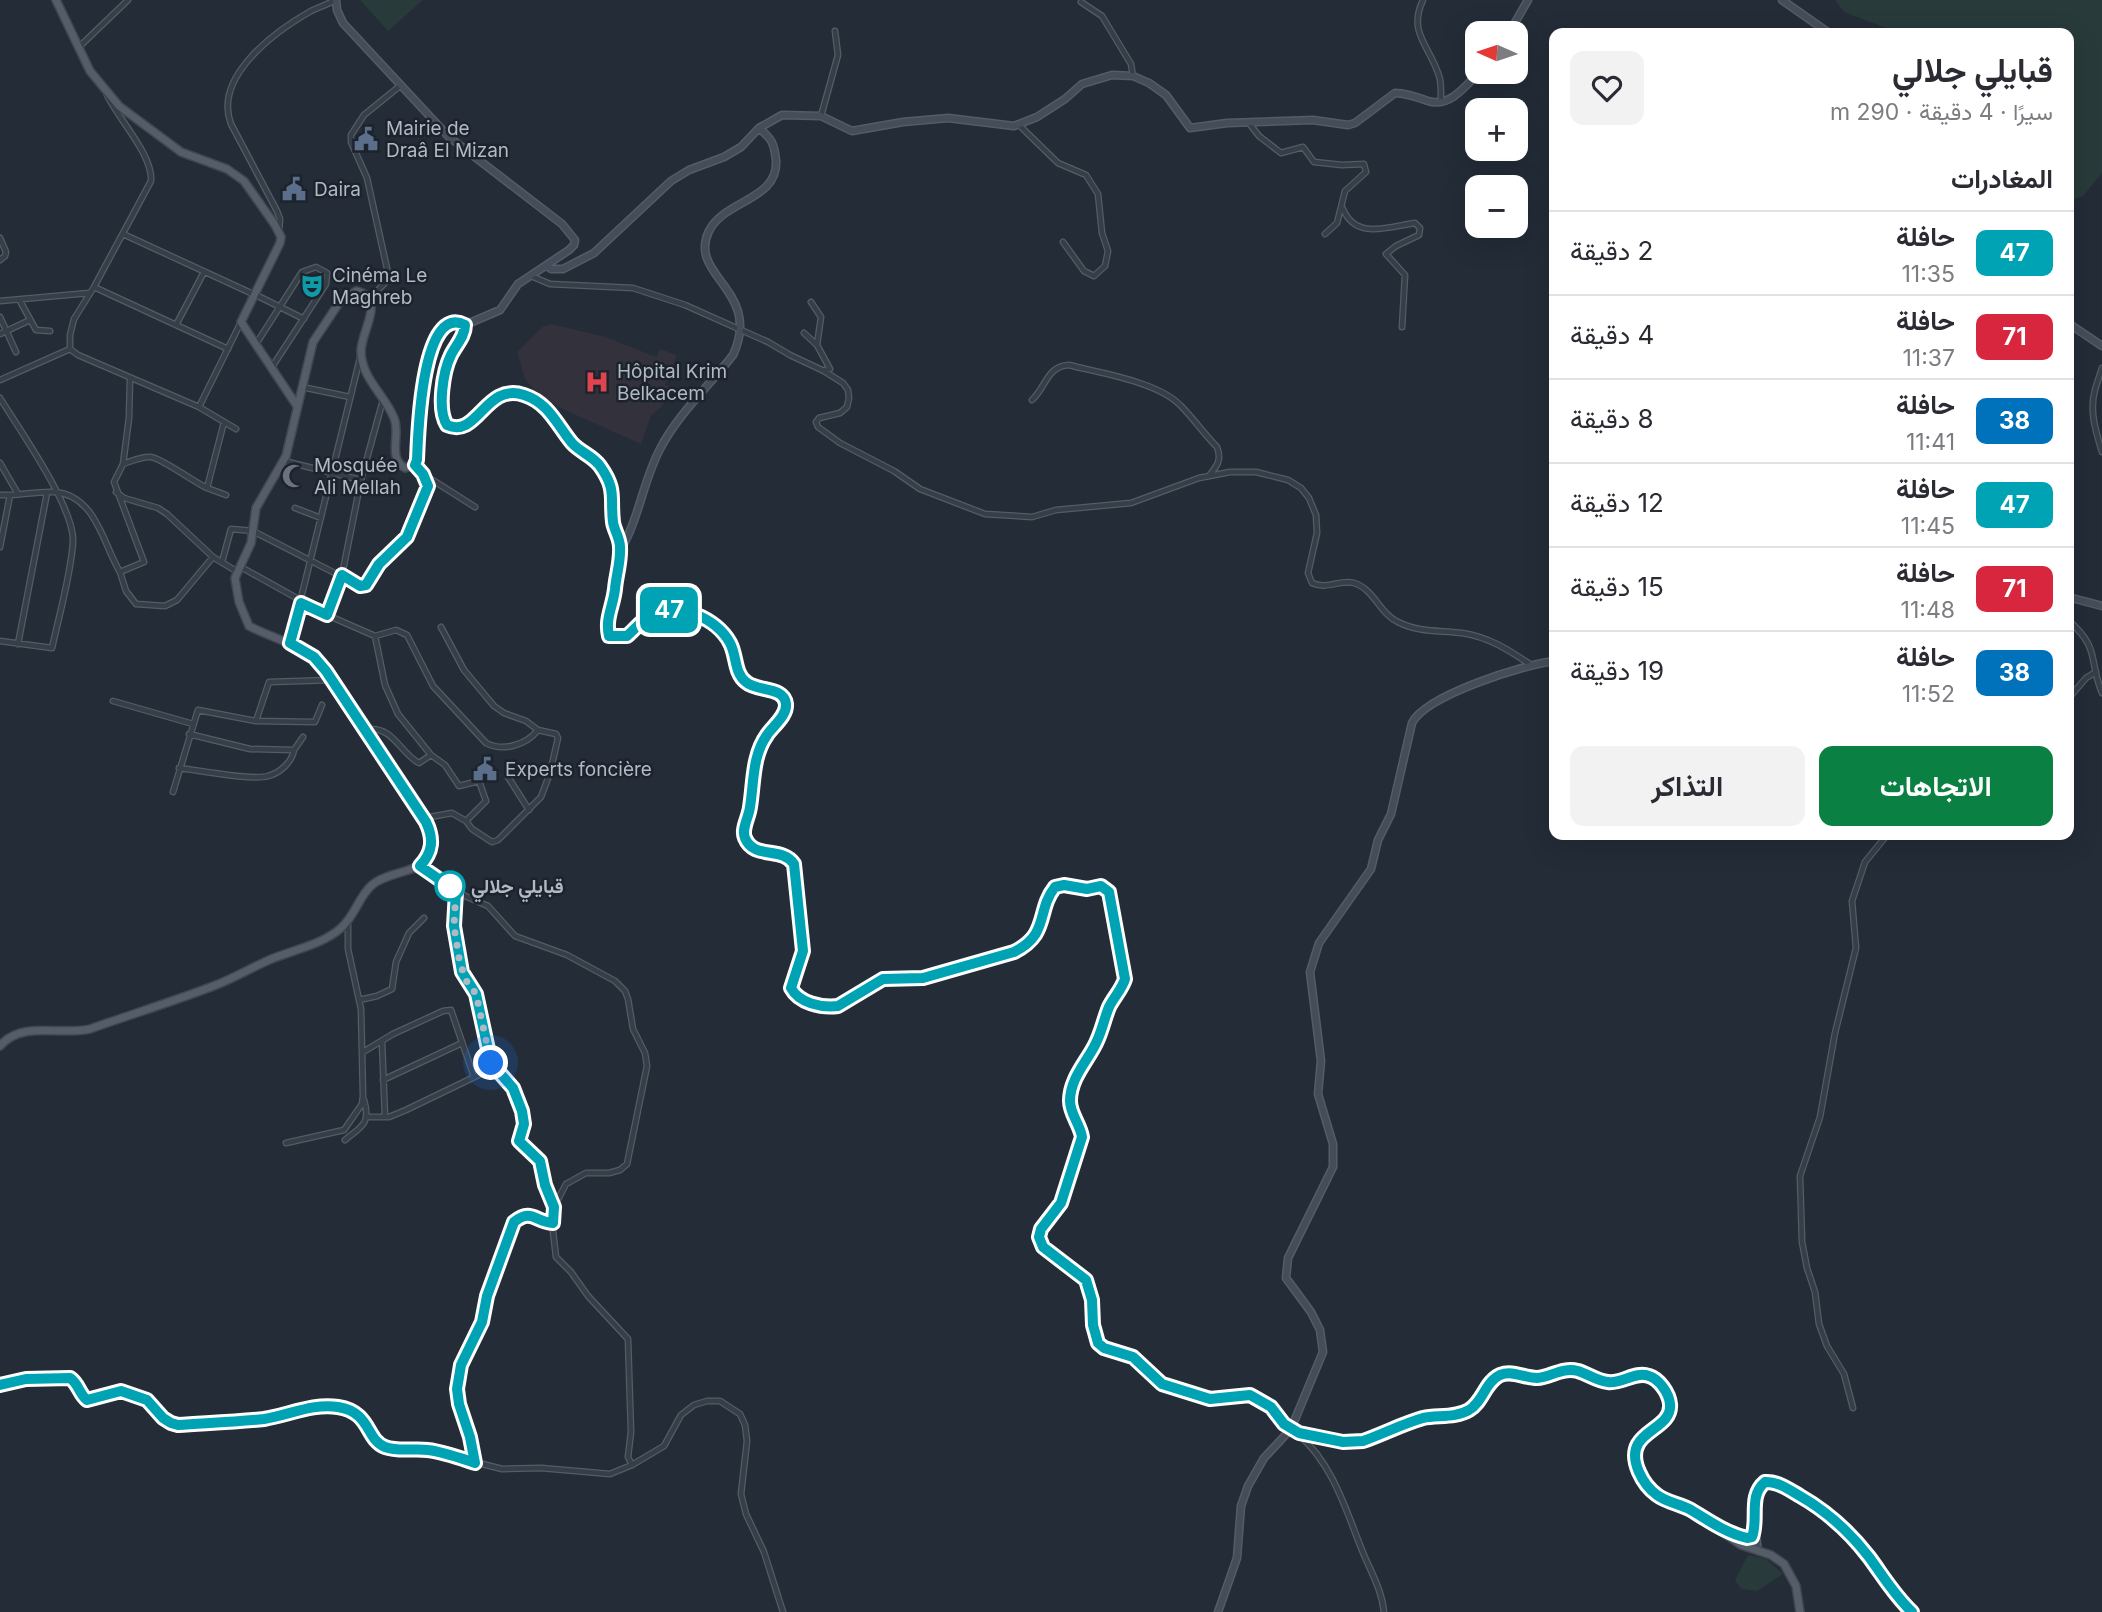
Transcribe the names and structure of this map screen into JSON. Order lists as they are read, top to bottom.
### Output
{
  "places": {
    "public building": ["Mairie de Draâ El Mizan", "Daira", "Experts foncière"],
    "theatre": ["Cinéma Le Maghreb"],
    "hospital": ["Hôpital Krim Belkacem"],
    "mosque": ["Mosquée Ali Mellah"],
    "other": ["قبايلي جلالي"]
  },
  "lines": ["bus line 47"],
  "north": "left",
  "page": {
    "on_map": "47",
    "map_buttons": ["+", "−"],
    "heading": [
      ["قبايلي جلالي", "سيرًا · 4 دقيقة · 290 m"],
      "المغادرات"
    ],
    "list": [
      {
        "mark": "47",
        "name": "حافلة",
        "note": "11:35",
        "value": "2 دقيقة"
      },
      {
        "mark": "71",
        "name": "حافلة",
        "note": "11:37",
        "value": "4 دقيقة"
      },
      {
        "mark": "38",
        "name": "حافلة",
        "note": "11:41",
        "value": "8 دقيقة"
      },
      {
        "mark": "47",
        "name": "حافلة",
        "note": "11:45",
        "value": "12 دقيقة"
      },
      {
        "mark": "71",
        "name": "حافلة",
        "note": "11:48",
        "value": "15 دقيقة"
      },
      {
        "mark": "38",
        "name": "حافلة",
        "note": "11:52",
        "value": "19 دقيقة"
      }
    ],
    "buttons": ["الاتجاهات", "التذاكر"]
  }
}
